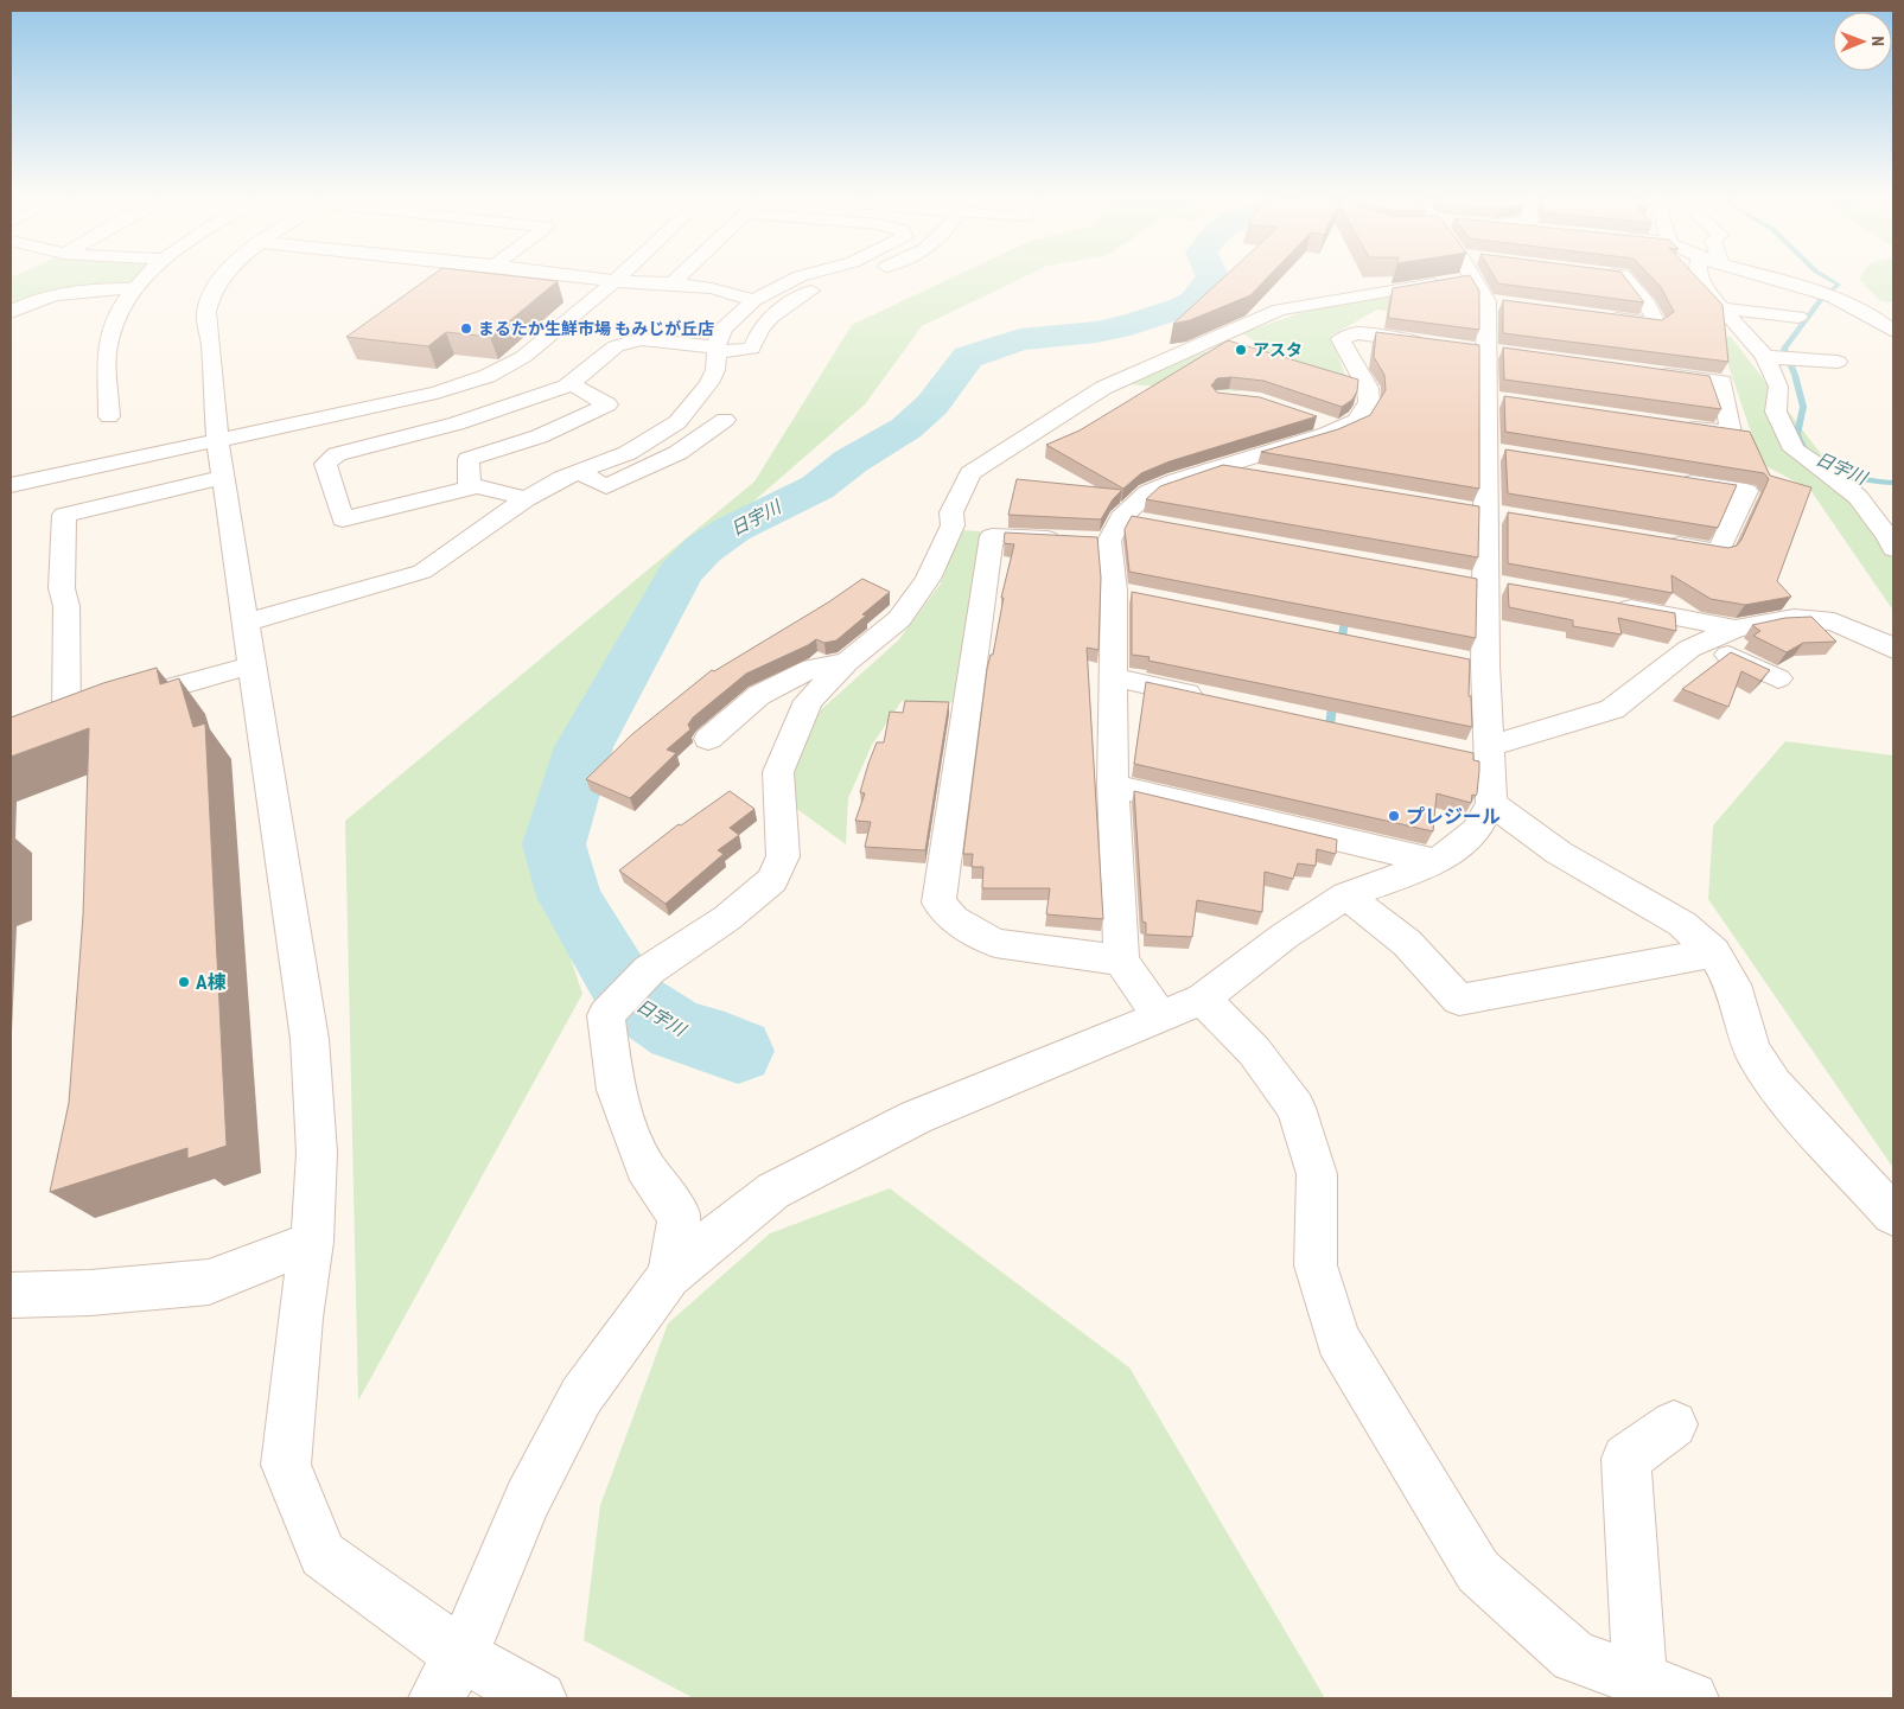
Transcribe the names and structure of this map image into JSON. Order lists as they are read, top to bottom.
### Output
{
  "water": ["日宇川"],
  "places": [
    "まるたか生鮮市場 もみじが丘店",
    "アスタ",
    "プレジール",
    "A棟"
  ],
  "north": "right"
}
